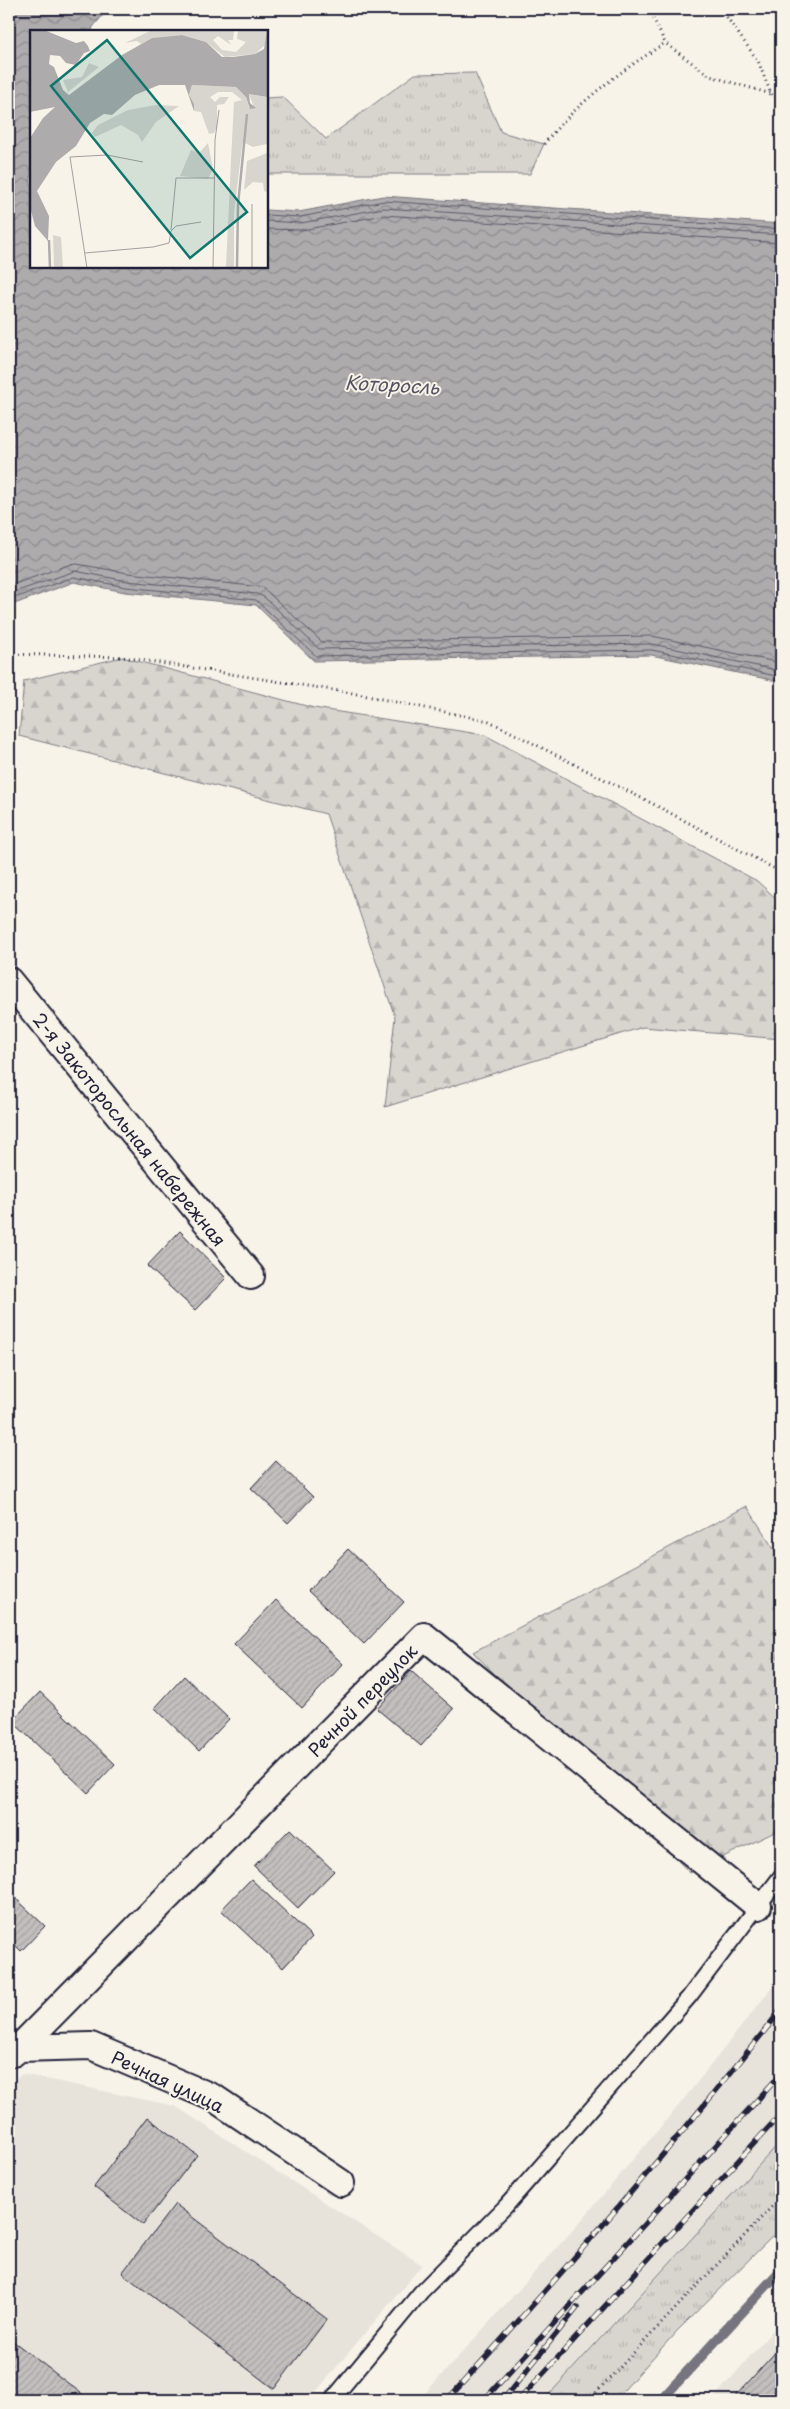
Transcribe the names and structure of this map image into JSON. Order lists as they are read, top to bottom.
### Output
{
  "streets": {
    "street": ["2-я Закоторосльная набережная", "Речной переулок", "Речная улица"]
  },
  "crossings": [
    ["Речной переулок", "Речная улица"]
  ],
  "water": ["Которосль"]
}
